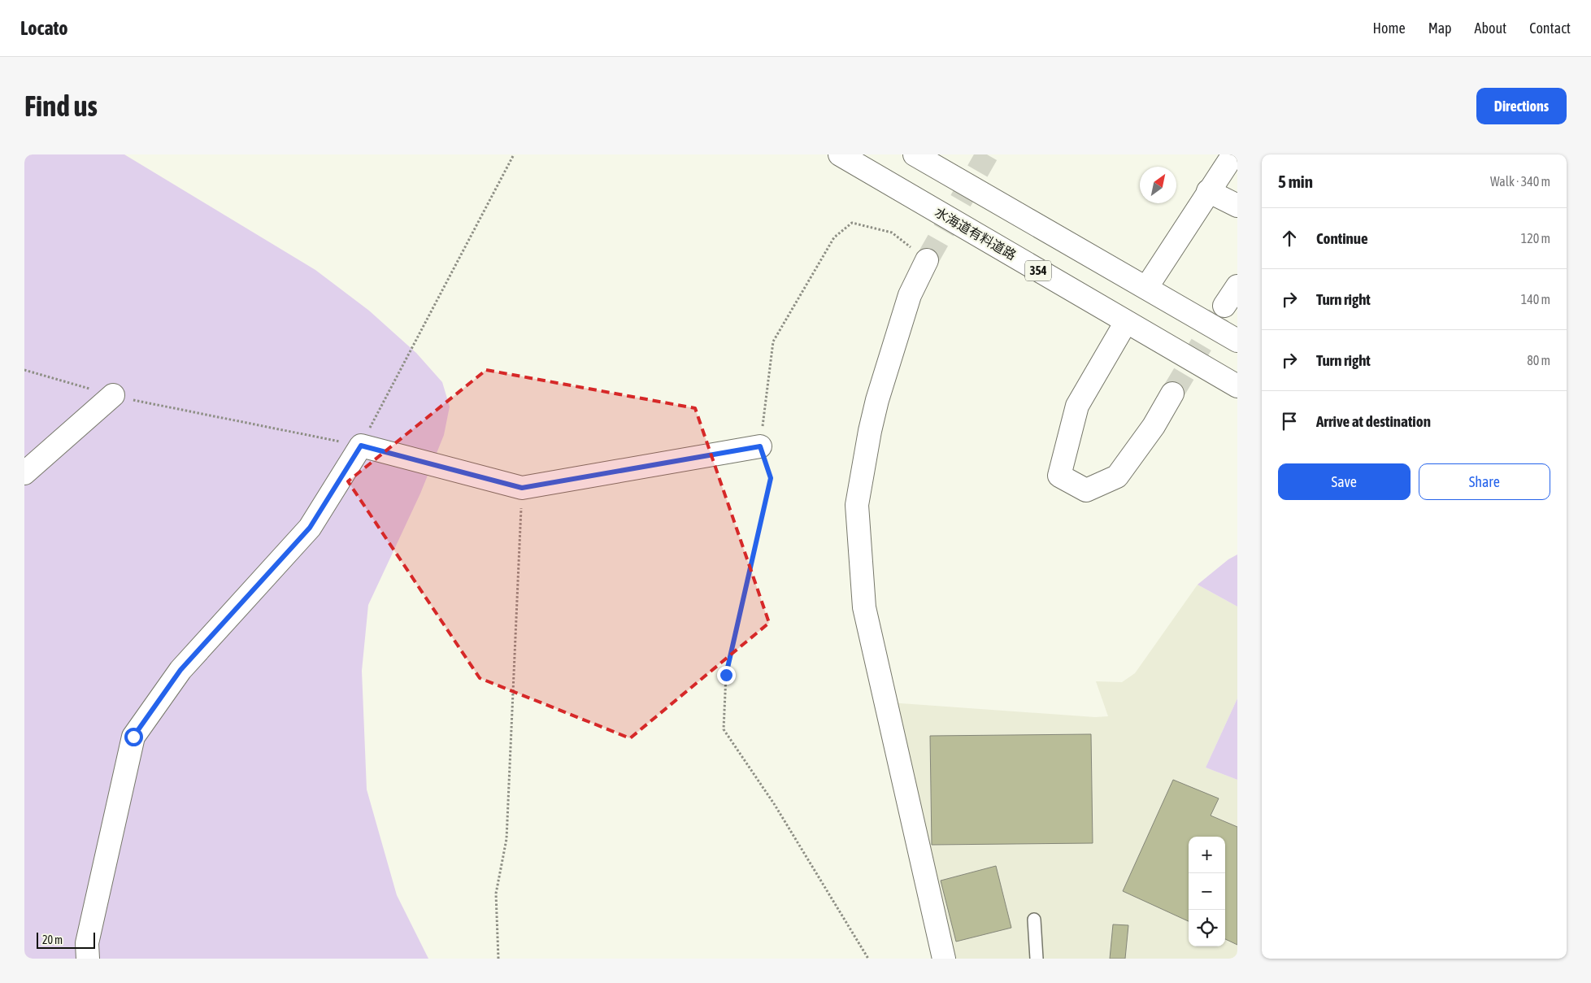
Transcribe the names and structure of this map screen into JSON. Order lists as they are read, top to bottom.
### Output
{
  "streets": {
    "main road": ["水海道有料道路", "354"]
  },
  "scale_bar": "20 m",
  "north": "top right",
  "page": {
    "header": "Locato",
    "nav": [
      "Home",
      "Map",
      "About",
      "Contact"
    ],
    "buttons": [
      "Directions",
      ["Save", "Share"]
    ],
    "title": "Find us",
    "heading": ["5 min", "Walk · 340 m"],
    "list": [
      ["Continue", "120 m"],
      ["Turn right", "140 m"],
      ["Turn right", "80 m"],
      "Arrive at destination"
    ],
    "map_buttons": ["+", "−"],
    "scale": "20 m"
  }
}
